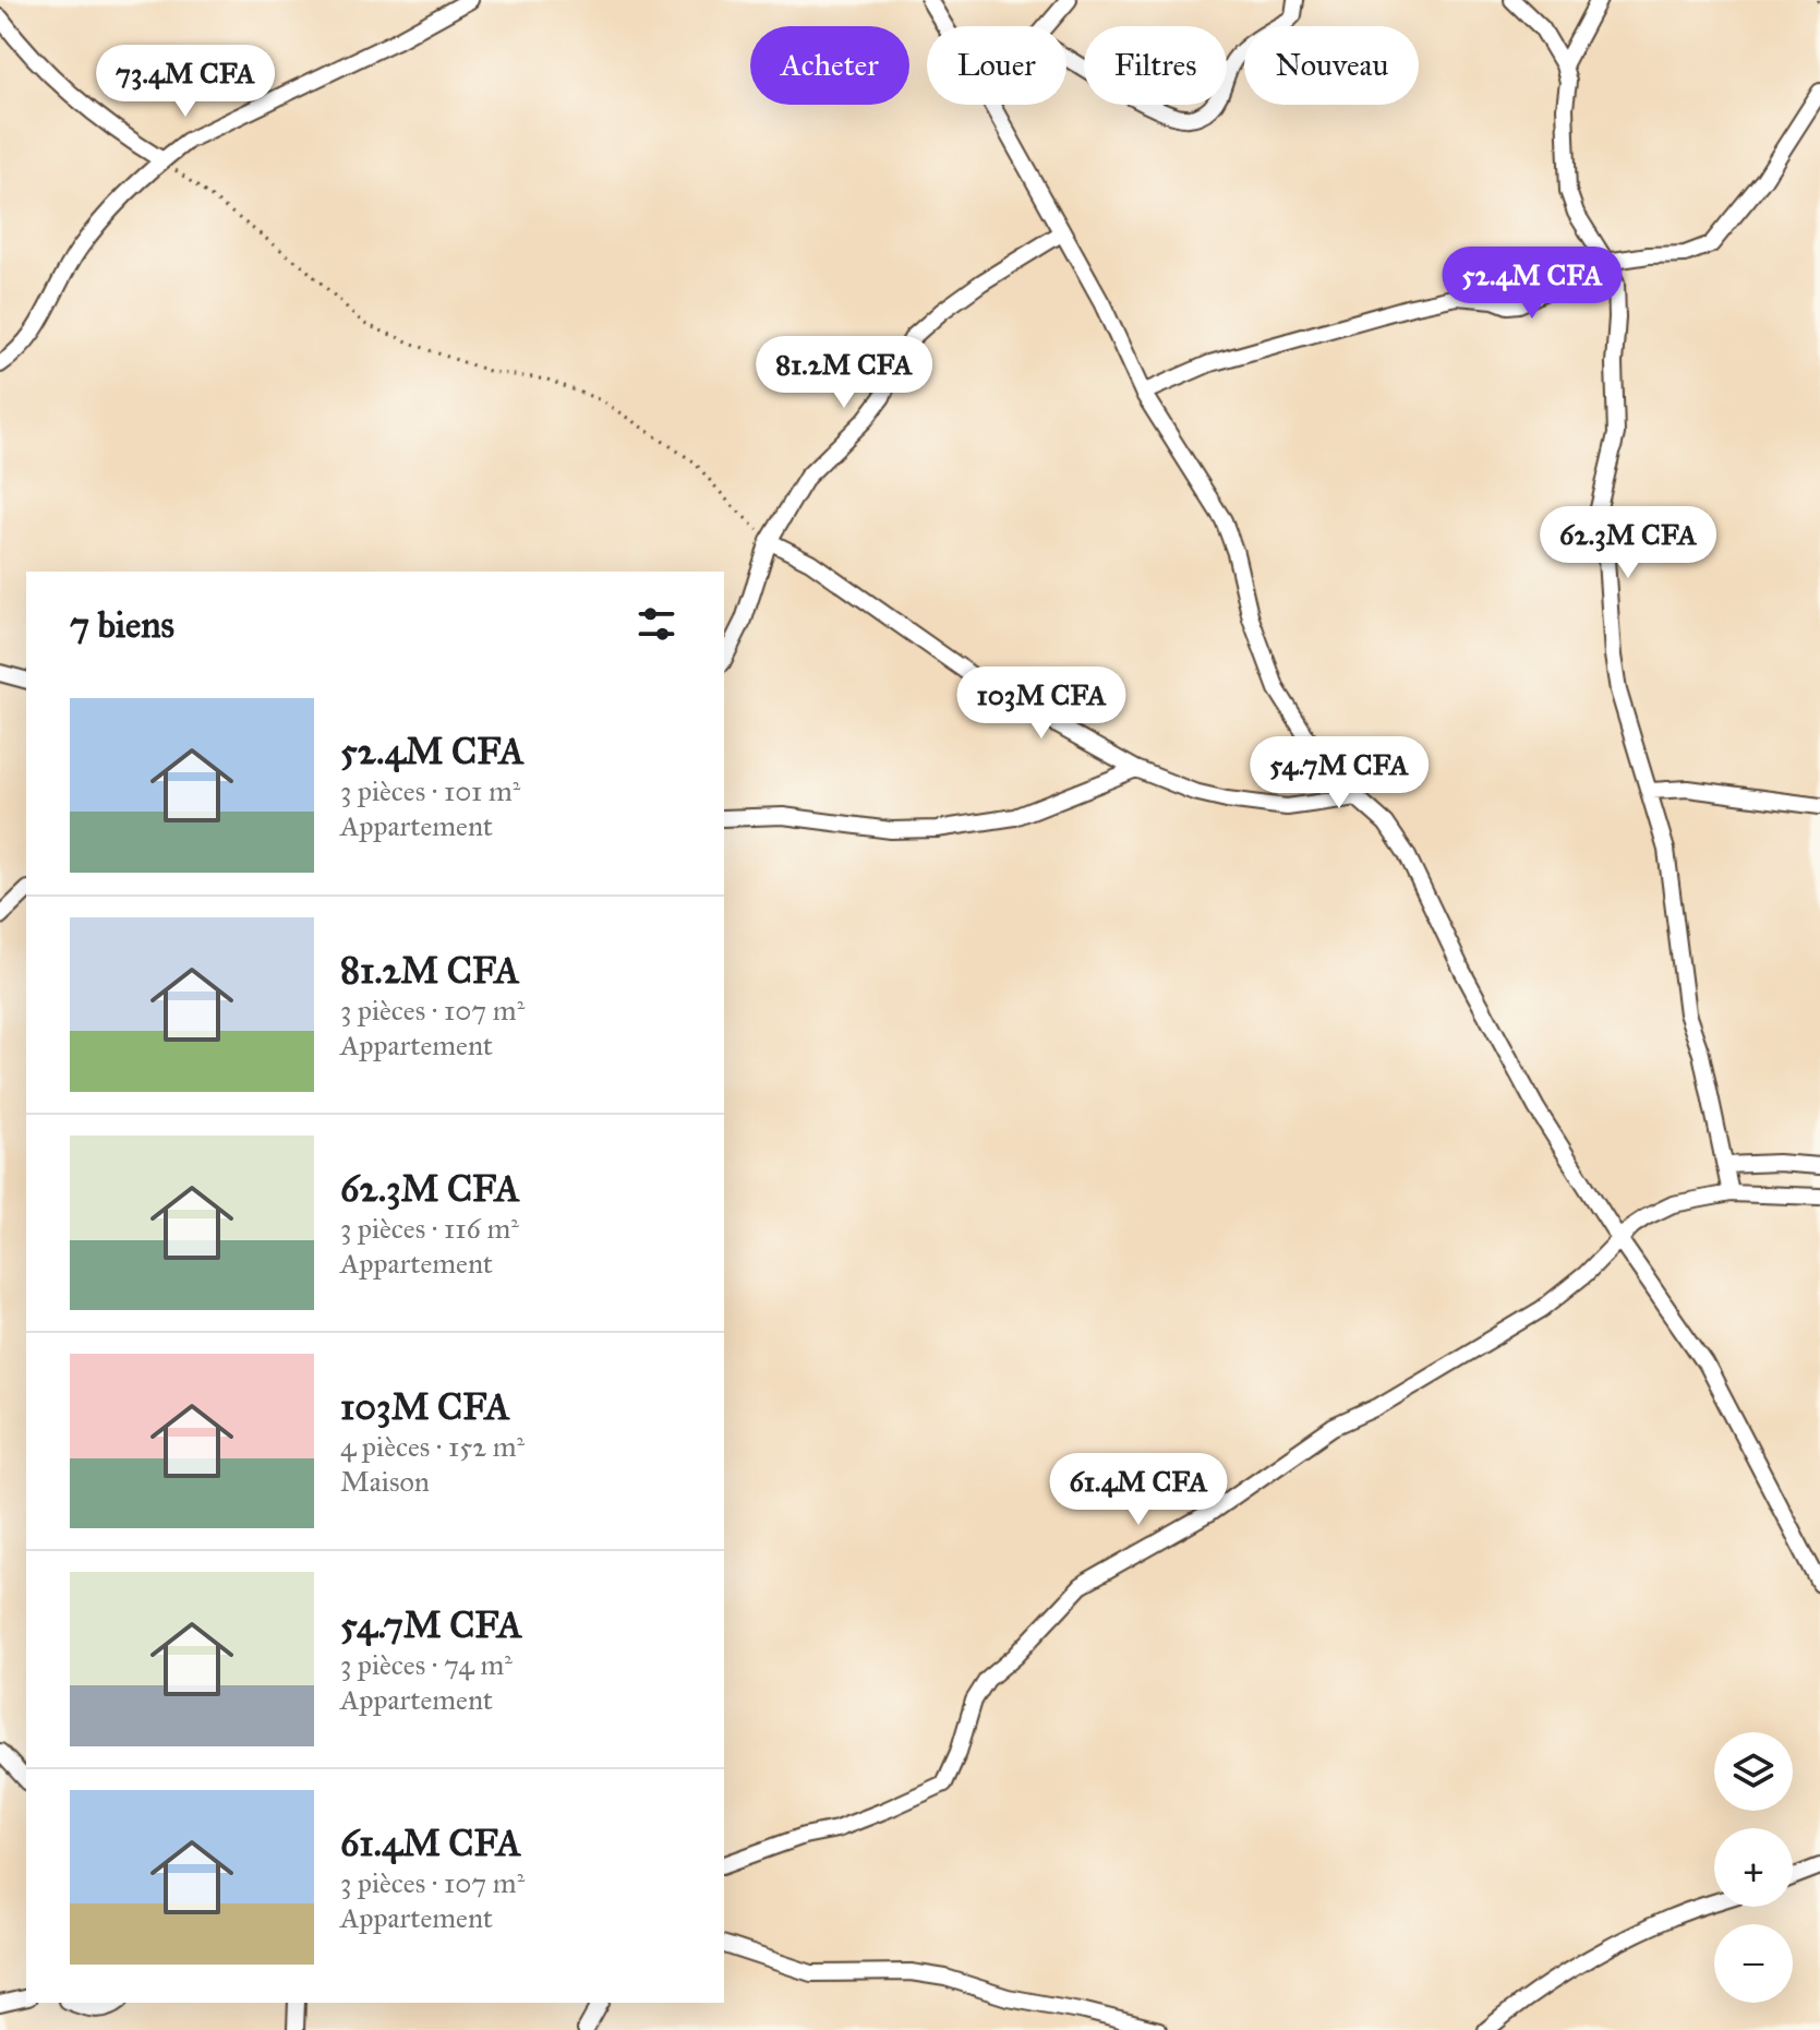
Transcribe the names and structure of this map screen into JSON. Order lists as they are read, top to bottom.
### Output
{
  "page": {
    "chip": [
      "Acheter",
      "Louer",
      "Filtres",
      "Nouveau"
    ],
    "price": [
      "73.4M CFA",
      "52.4M CFA",
      "81.2M CFA",
      "62.3M CFA",
      "103M CFA",
      "54.7M CFA",
      "61.4M CFA"
    ],
    "heading": "7 biens",
    "list": [
      {
        "name": "52.4M CFA",
        "note": "3 pièces · 101 m² · Appartement"
      },
      {
        "name": "81.2M CFA",
        "note": "3 pièces · 107 m² · Appartement"
      },
      {
        "name": "62.3M CFA",
        "note": "3 pièces · 116 m² · Appartement"
      },
      {
        "name": "103M CFA",
        "note": "4 pièces · 152 m² · Maison"
      },
      {
        "name": "54.7M CFA",
        "note": "3 pièces · 74 m² · Appartement"
      },
      {
        "name": "61.4M CFA",
        "note": "3 pièces · 107 m² · Appartement"
      }
    ],
    "map_buttons": ["+", "−"]
  }
}
